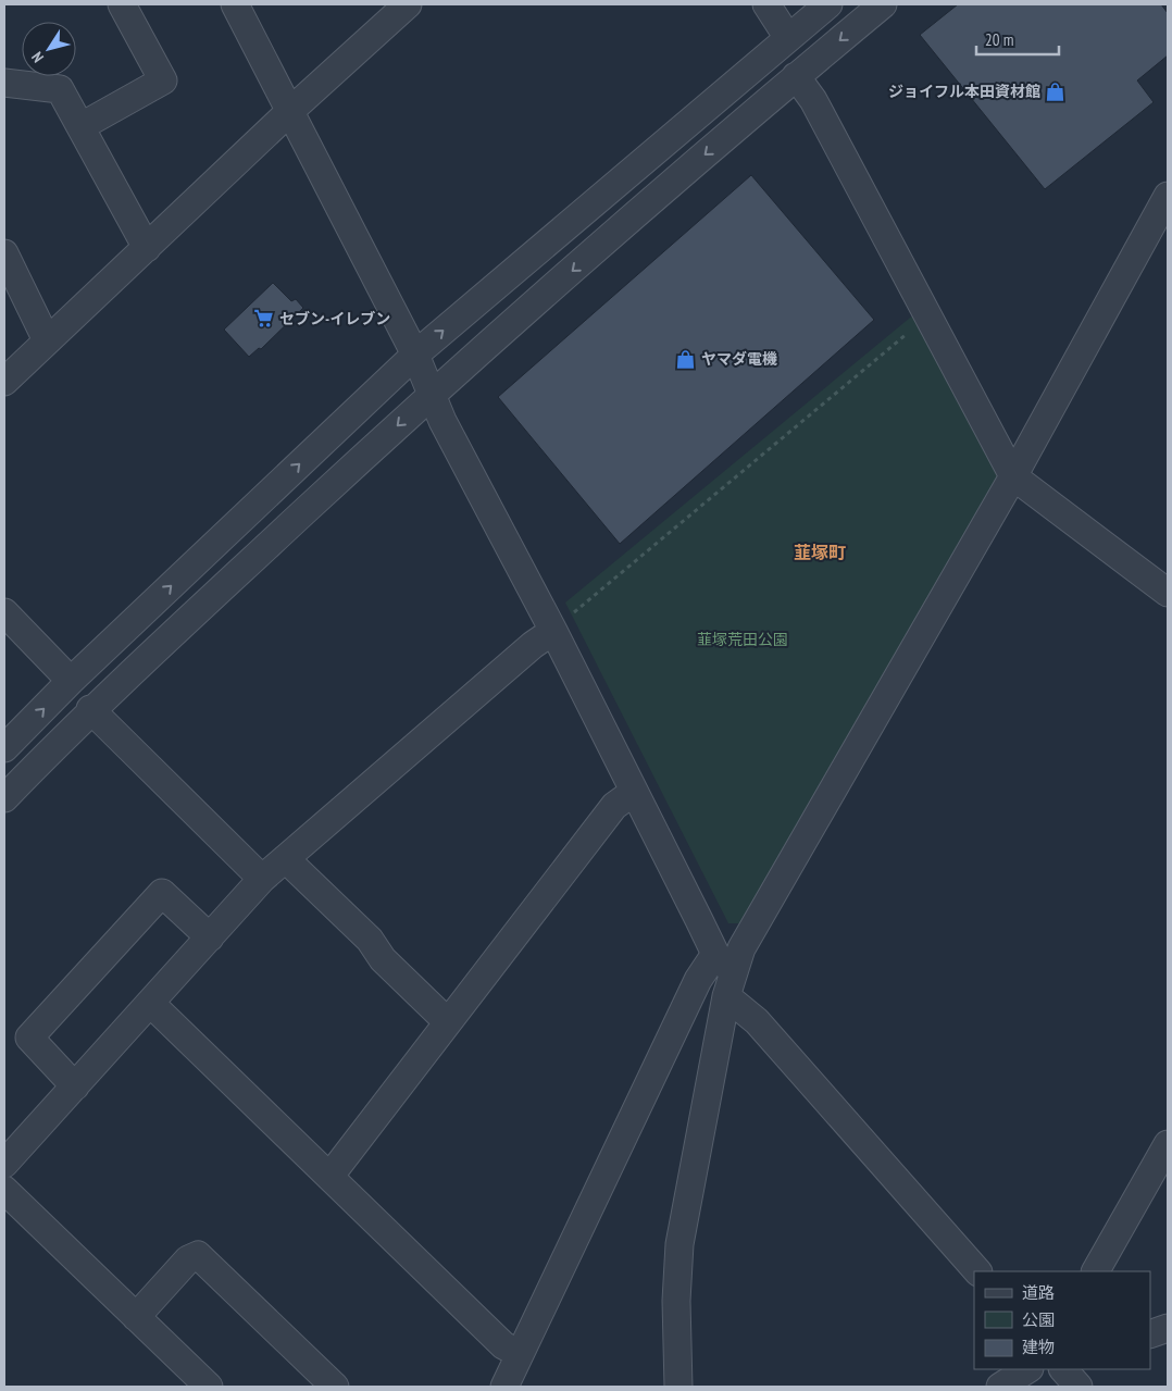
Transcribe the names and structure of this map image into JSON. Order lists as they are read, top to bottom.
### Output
{
  "districts": ["韮塚町"],
  "parks": ["韮塚荒田公園"],
  "places": {
    "shop": ["ジョイフル本田資材館", "ヤマダ電機"],
    "supermarket": ["セブン-イレブン"]
  },
  "legend": ["道路", "公園", "建物"],
  "scale_bar": "20 m",
  "north": "bottom left"
}
